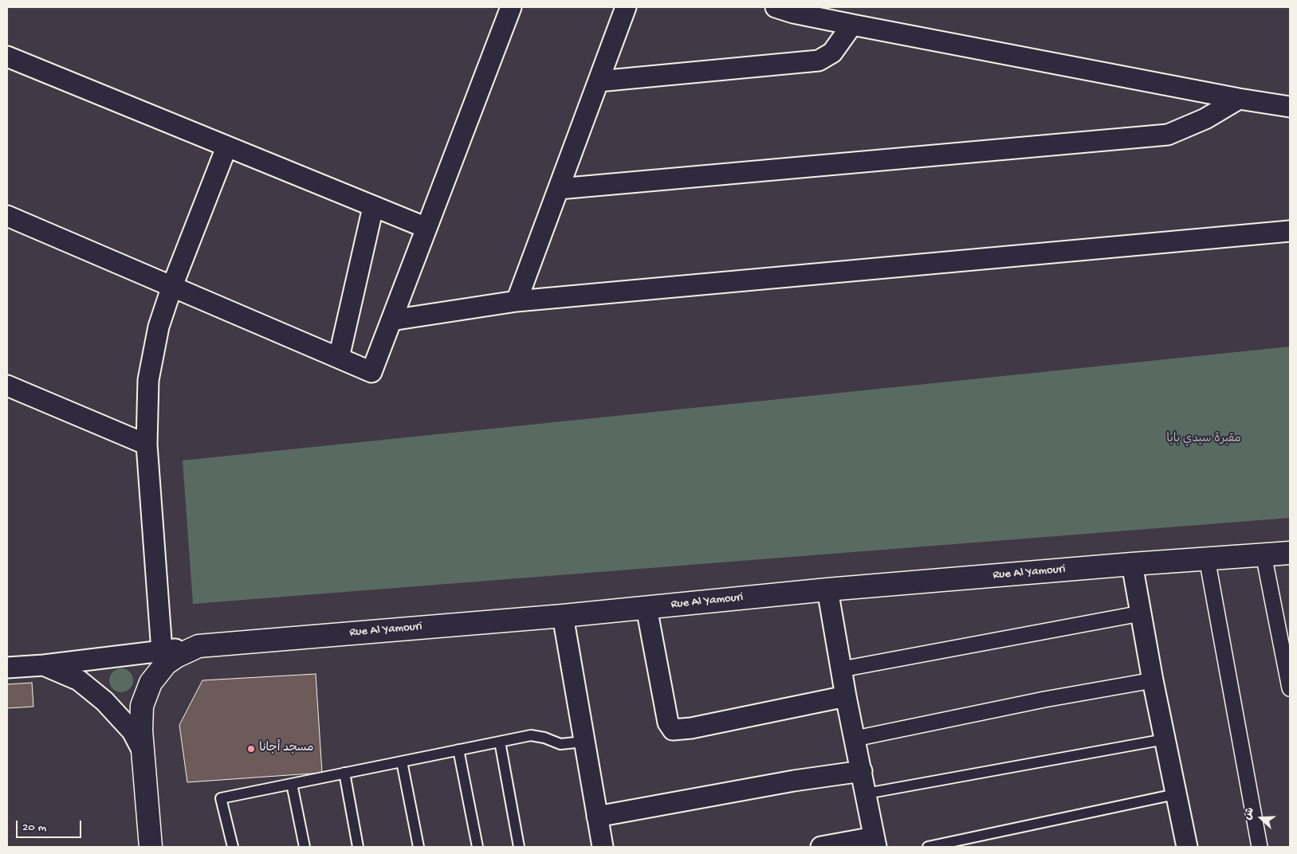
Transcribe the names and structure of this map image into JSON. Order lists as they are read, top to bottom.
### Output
{
  "streets": {
    "street": ["Rue Al Yamouri"]
  },
  "parks": ["مقبرة سيدي بابا"],
  "places": ["مسجد أجانا"],
  "scale_bar": "20 m",
  "north": "left"
}
